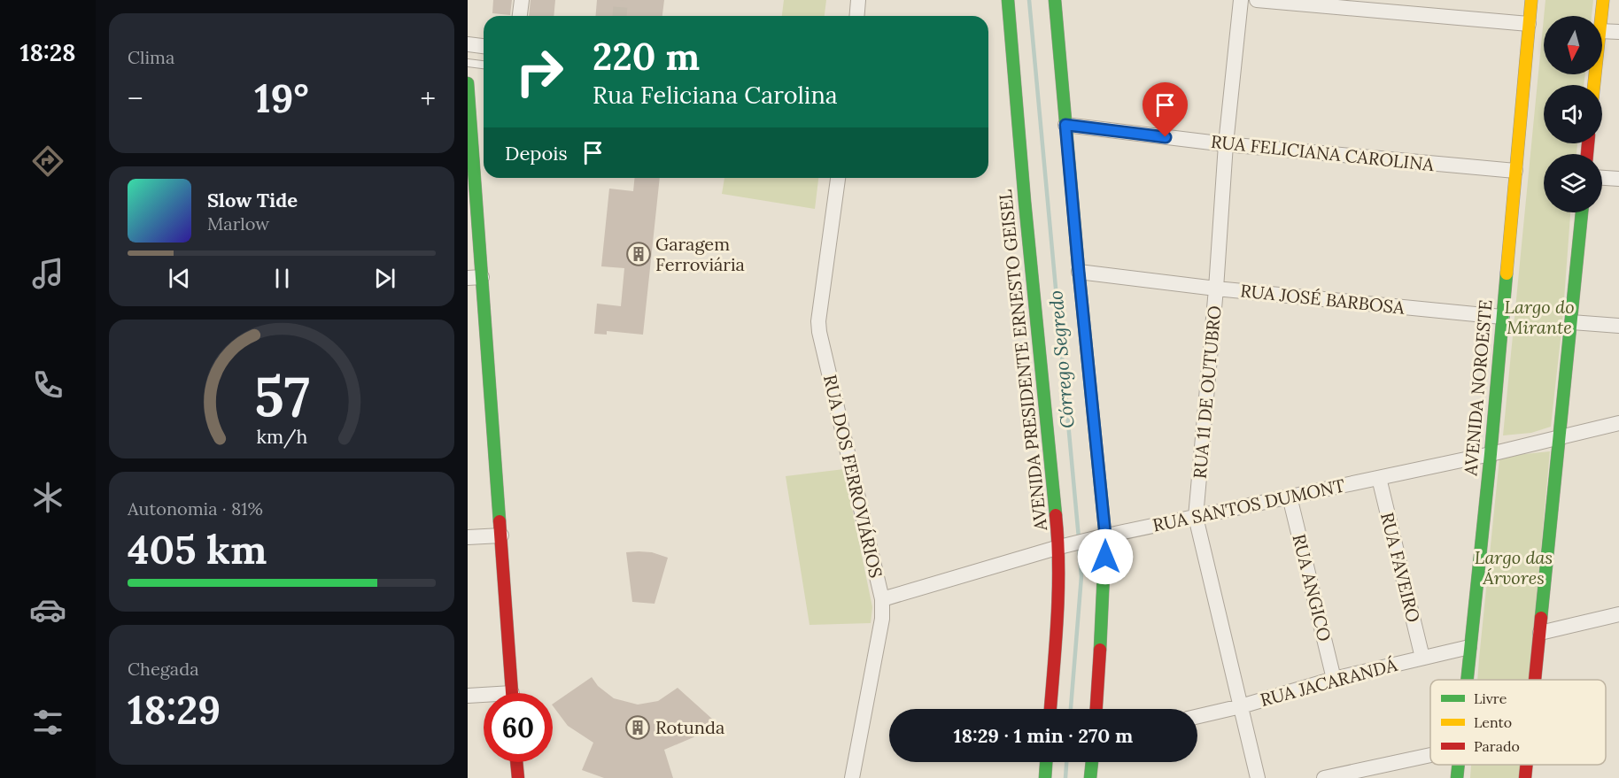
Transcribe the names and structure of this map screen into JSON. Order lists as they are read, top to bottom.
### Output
{
  "streets": {
    "main road": ["AVENIDA PRESIDENTE ERNESTO GEISEL", "AVENIDA NOROESTE"],
    "street": [
      "RUA FELICIANA CAROLINA",
      "RUA JOSÉ BARBOSA",
      "RUA 11 DE OUTUBRO",
      "RUA DOS FERROVIÁRIOS",
      "RUA SANTOS DUMONT",
      "RUA FAVEIRO",
      "RUA ANGICO",
      "RUA JACARANDÁ"
    ]
  },
  "crossings": [
    ["RUA FELICIANA CAROLINA", "AVENIDA NOROESTE"],
    ["RUA FELICIANA CAROLINA", "RUA 11 DE OUTUBRO"],
    ["RUA JOSÉ BARBOSA", "AVENIDA NOROESTE"],
    ["RUA JOSÉ BARBOSA", "RUA 11 DE OUTUBRO"],
    ["AVENIDA PRESIDENTE ERNESTO GEISEL", "RUA SANTOS DUMONT"],
    ["AVENIDA NOROESTE", "RUA SANTOS DUMONT"],
    ["AVENIDA NOROESTE", "RUA JACARANDÁ"],
    ["RUA 11 DE OUTUBRO", "RUA SANTOS DUMONT"],
    ["RUA 11 DE OUTUBRO", "RUA JACARANDÁ"],
    ["RUA DOS FERROVIÁRIOS", "RUA SANTOS DUMONT"],
    ["RUA SANTOS DUMONT", "RUA FAVEIRO"],
    ["RUA SANTOS DUMONT", "RUA ANGICO"],
    ["RUA FAVEIRO", "RUA JACARANDÁ"],
    ["RUA ANGICO", "RUA JACARANDÁ"]
  ],
  "water": ["Córrego Segredo"],
  "parks": ["Largo do Mirante", "Largo das Árvores"],
  "places": {
    "building": ["Garagem Ferroviária", "Rotunda"]
  },
  "legend": ["Livre", "Lento", "Parado"],
  "north": "bottom",
  "page": {
    "tabs": "18:28",
    "tile": [
      "Clima",
      ["Autonomia · 81%", "405 km"],
      ["Chegada", "18:29"]
    ],
    "turn": ["220 m", "Rua Feliciana Carolina"],
    "heat": ["−", "19°", "+"],
    "then": "Depois",
    "song": ["Slow Tide", "Marlow"],
    "limit": "60",
    "trip": "18:29 · 1 min · 270 m",
    "gauge": ["57", "km/h"]
  }
}
